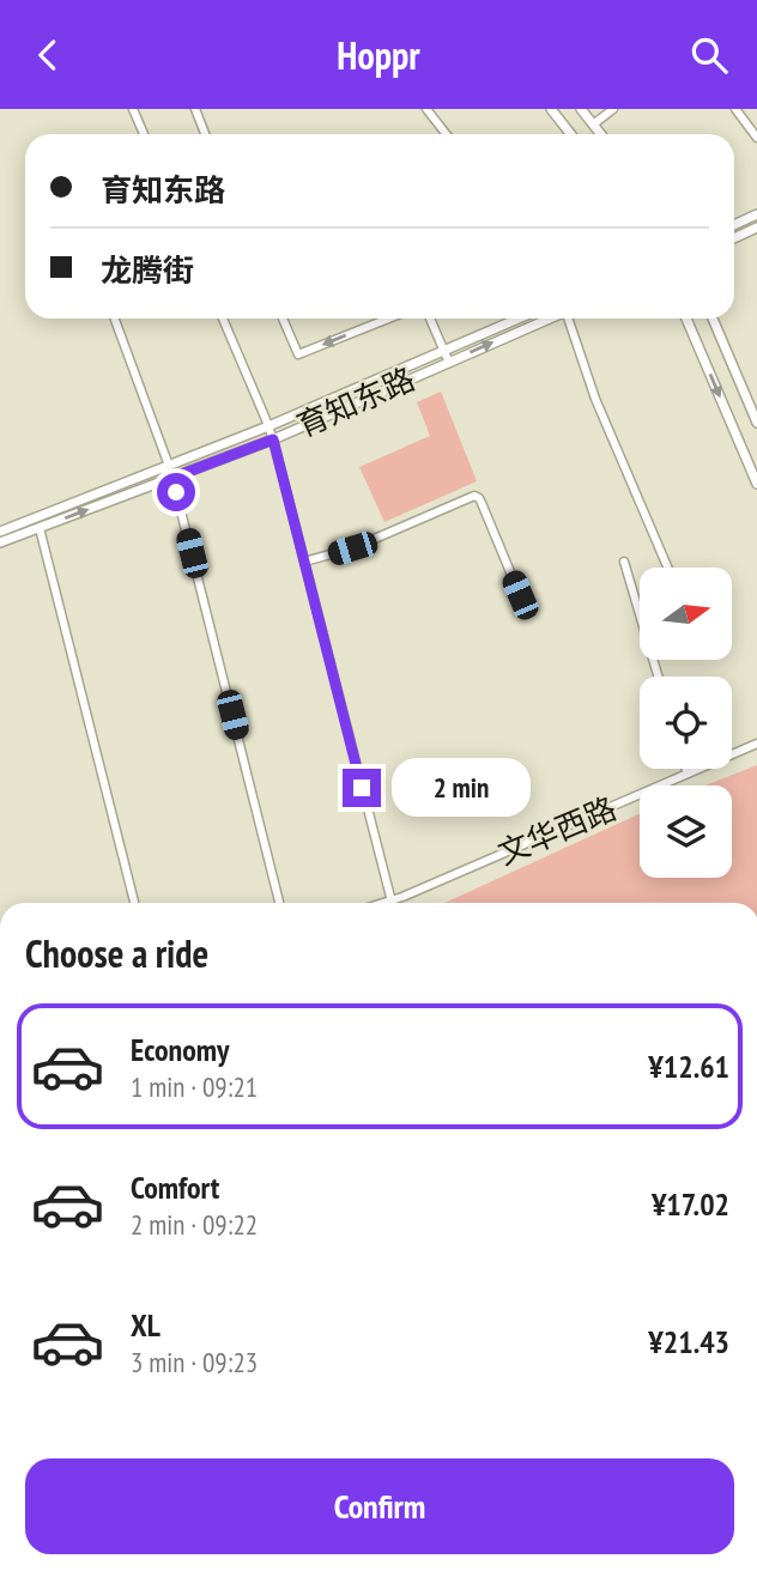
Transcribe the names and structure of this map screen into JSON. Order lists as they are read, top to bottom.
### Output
{
  "streets": {
    "main road": ["育知东路"],
    "street": ["文华西路"]
  },
  "north": "right",
  "page": {
    "header": "Hoppr",
    "banner": ["育知东路", "龙腾街"],
    "bubble": "2 min",
    "heading": "Choose a ride",
    "list": [
      {
        "name": "Economy",
        "note": "1 min · 09:21",
        "value": "¥12.61"
      },
      {
        "name": "Comfort",
        "note": "2 min · 09:22",
        "value": "¥17.02"
      },
      {
        "name": "XL",
        "note": "3 min · 09:23",
        "value": "¥21.43"
      }
    ],
    "buttons": "Confirm"
  }
}
